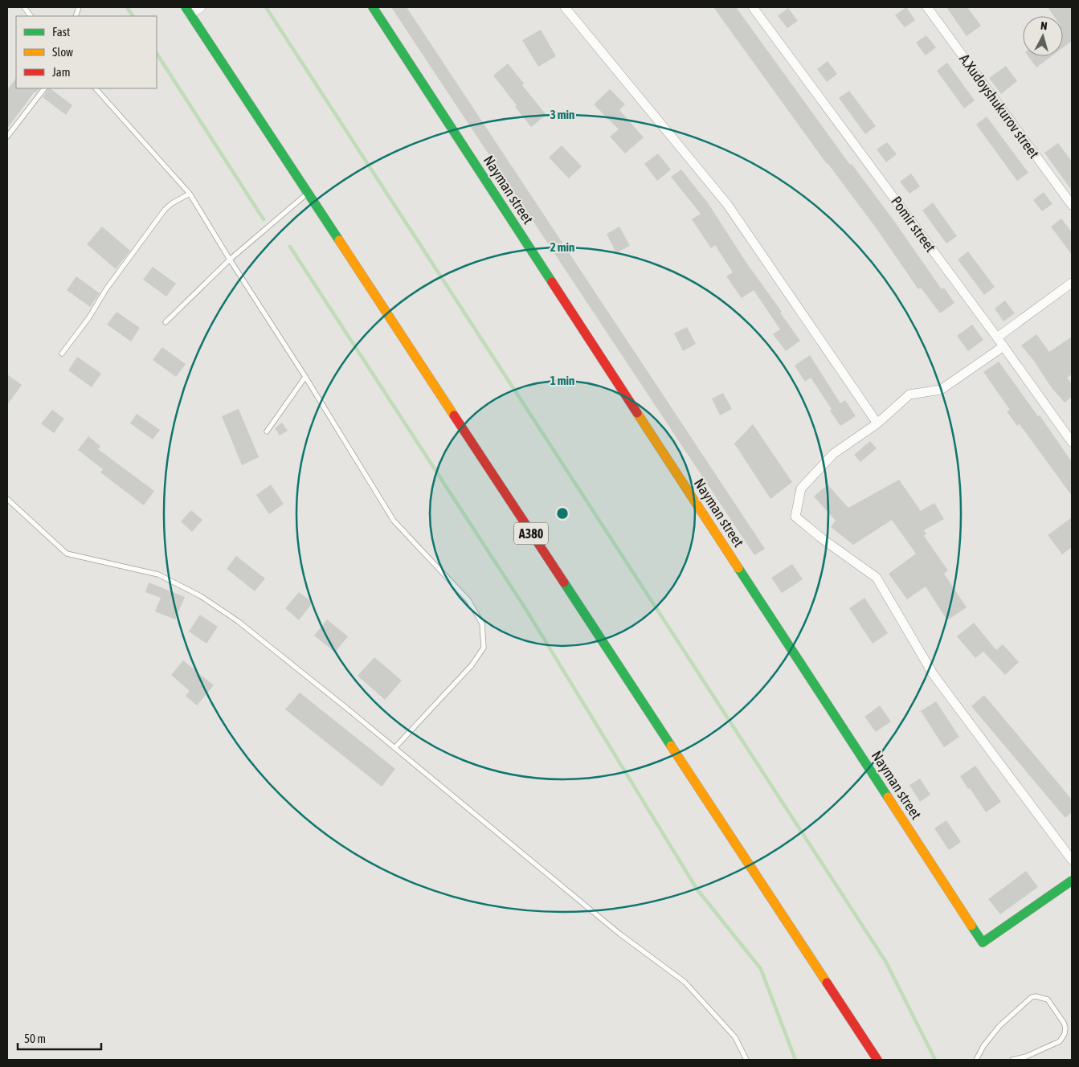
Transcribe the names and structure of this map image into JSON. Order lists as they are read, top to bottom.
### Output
{
  "streets": {
    "main road": ["Nayman street", "A380"],
    "street": ["A.Xudoyshukurov street", "Pomir street"]
  },
  "legend": ["Fast", "Slow", "Jam"],
  "scale_bar": "50 m",
  "north": "top",
  "rings": ["3 min", "2 min", "1 min"]
}
